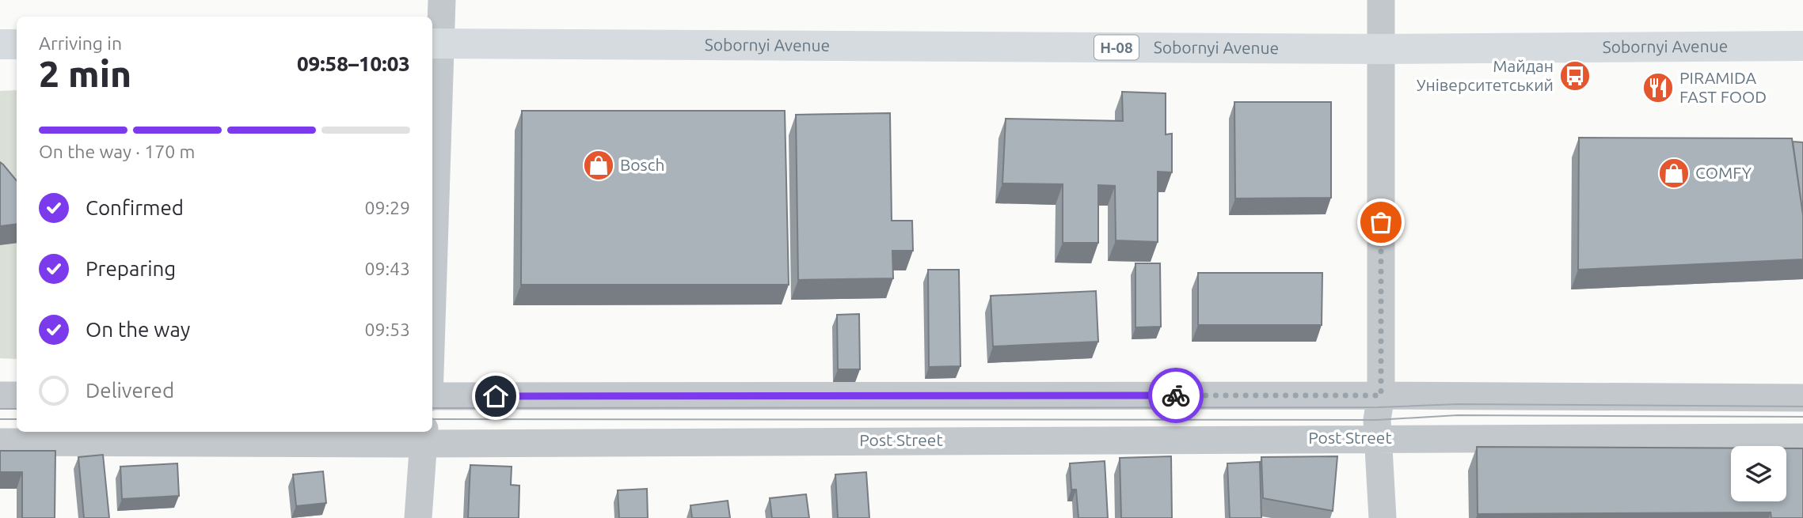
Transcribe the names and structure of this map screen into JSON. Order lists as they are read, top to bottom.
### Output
{
  "streets": {
    "main road": ["Sobornyi Avenue", "Н-08"],
    "street": ["Post Street"]
  },
  "places": {
    "bus stop": ["Майдан Університетський"],
    "restaurant": ["PIRAMIDA FAST FOOD"],
    "shop": ["Bosch", "COMFY"]
  },
  "page": {
    "heading": ["2 min", "Arriving in", "09:58–10:03"],
    "bar": "On the way · 170 m",
    "list": [
      ["Confirmed", "09:29"],
      ["Preparing", "09:43"],
      ["On the way", "09:53"],
      "Delivered"
    ]
  }
}
